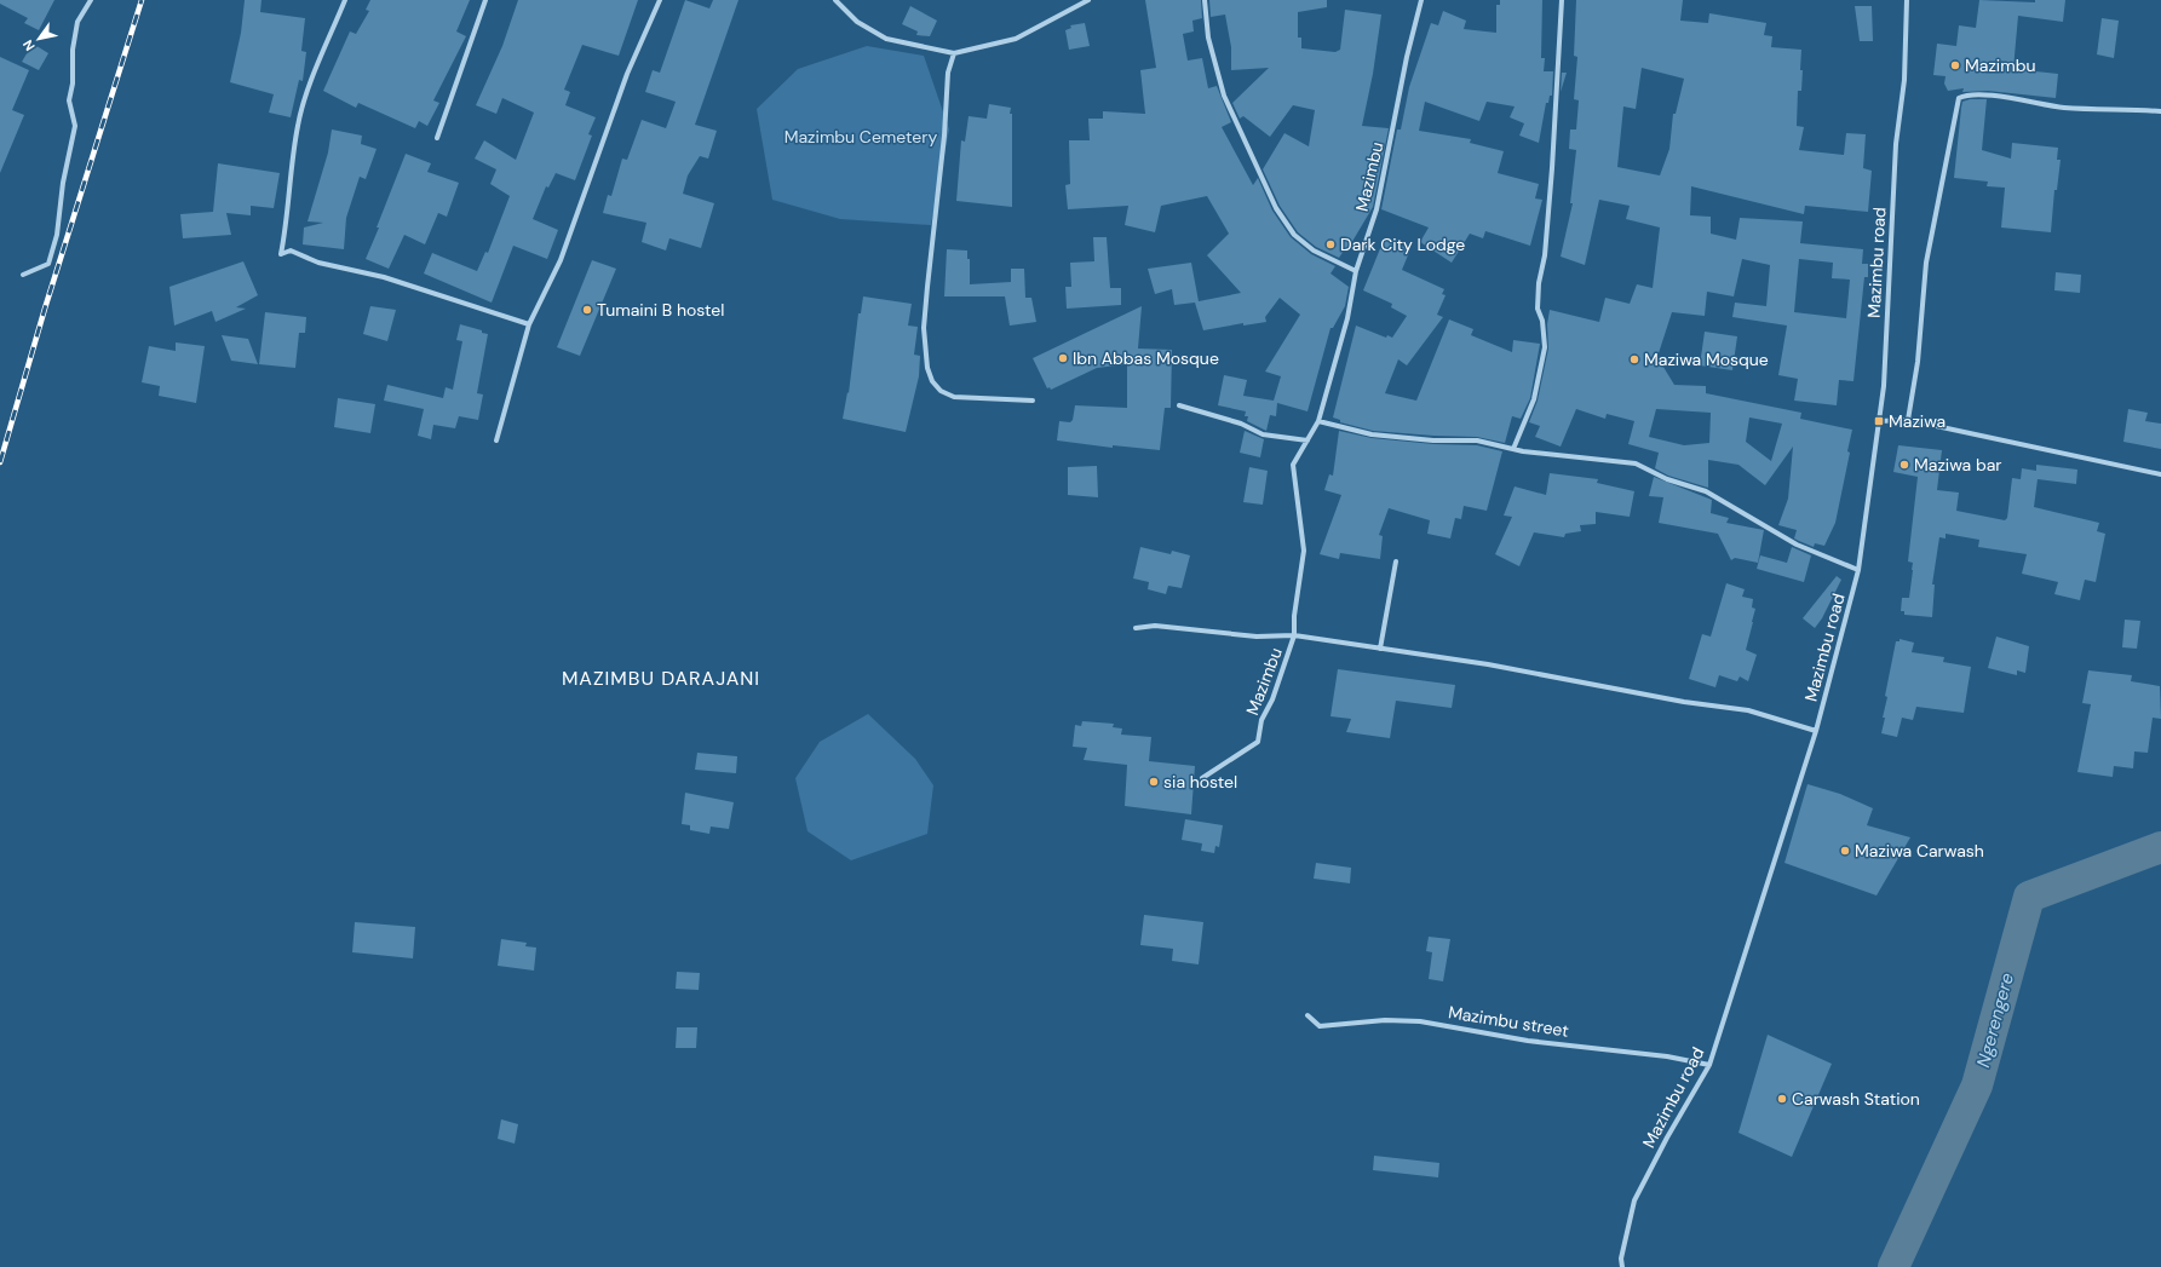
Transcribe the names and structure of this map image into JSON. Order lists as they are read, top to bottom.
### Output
{
  "streets": {
    "street": ["Mazimbu", "Mazimbu road", "Mazimbu street"]
  },
  "crossings": [
    ["Mazimbu road", "Mazimbu street"]
  ],
  "districts": ["MAZIMBU DARAJANI"],
  "water": ["Ngerengere"],
  "parks": ["Mazimbu Cemetery"],
  "places": {
    "other": [
      "Mazimbu",
      "Dark City Lodge",
      "Tumaini B hostel",
      "Ibn Abbas Mosque",
      "Maziwa Mosque",
      "Maziwa bar",
      "sia hostel",
      "Maziwa Carwash",
      "Carwash Station"
    ],
    "transit": ["Maziwa"]
  },
  "north": "bottom left"
}
